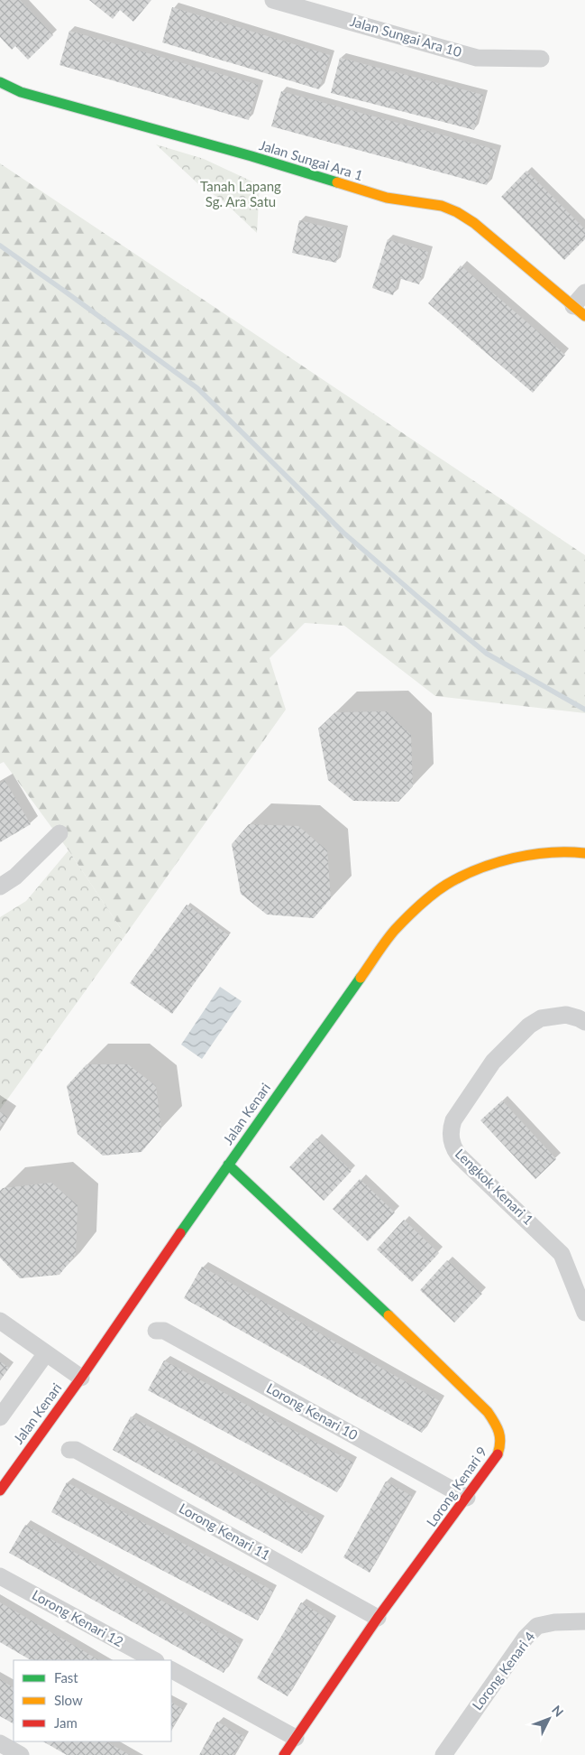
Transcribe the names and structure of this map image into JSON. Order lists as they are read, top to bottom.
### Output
{
  "streets": {
    "street": [
      "Jalan Sungai Ara 10",
      "Jalan Sungai Ara 1",
      "Jalan Kenari",
      "Lengkok Kenari 1",
      "Lorong Kenari 10",
      "Lorong Kenari 9",
      "Lorong Kenari 11",
      "Lorong Kenari 12",
      "Lorong Kenari 4"
    ]
  },
  "crossings": [
    ["Jalan Kenari", "Lorong Kenari 9"],
    ["Lorong Kenari 10", "Lorong Kenari 9"],
    ["Lorong Kenari 9", "Lorong Kenari 11"]
  ],
  "parks": ["Tanah Lapang Sg. Ara Satu"],
  "legend": ["Fast", "Slow", "Jam"],
  "north": "top right"
}
